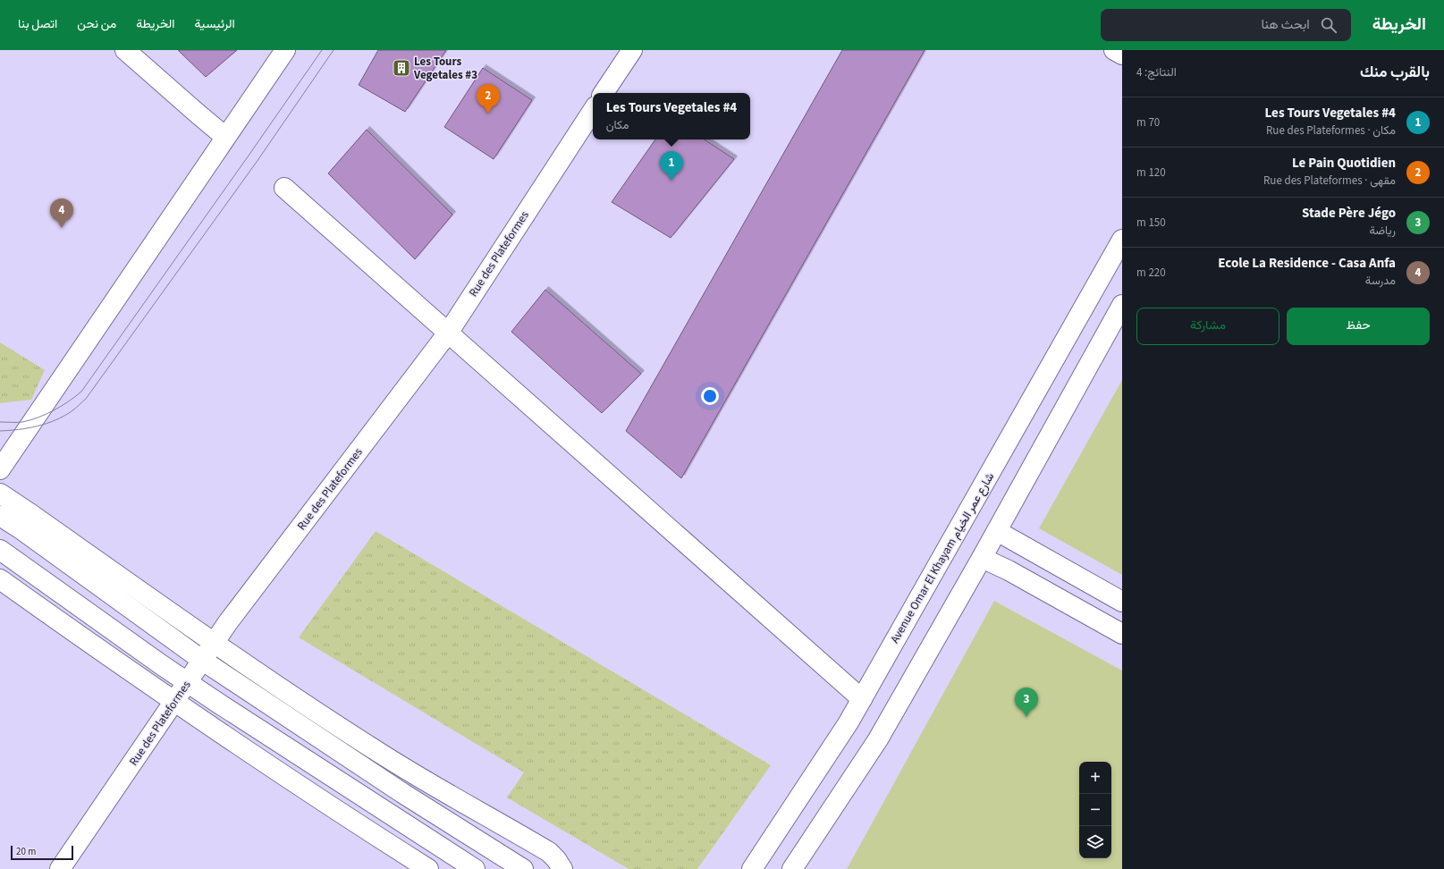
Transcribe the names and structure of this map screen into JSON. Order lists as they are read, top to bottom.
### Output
{
  "streets": {
    "street": ["Rue des Plateformes", "Avenue Omar El Khayam شارع عمر الخيام"]
  },
  "places": {
    "building": ["Les Tours Vegetales #3"]
  },
  "scale_bar": "20 m",
  "page": {
    "header": "الخريطة",
    "search": "ابحث هنا",
    "nav": [
      "الرئيسية",
      "الخريطة",
      "من نحن",
      "اتصل بنا"
    ],
    "heading": ["بالقرب منك", "النتائج: 4"],
    "pins": [
      "2",
      "1",
      "4",
      "3"
    ],
    "popup": ["Les Tours Vegetales #4", "مكان"],
    "list": [
      {
        "mark": "1",
        "name": "Les Tours Vegetales #4",
        "note": "مكان · Rue des Plateformes",
        "value": "70 m"
      },
      {
        "mark": "2",
        "name": "Le Pain Quotidien",
        "note": "مقهى · Rue des Plateformes",
        "value": "120 m"
      },
      {
        "mark": "3",
        "name": "Stade Père Jégo",
        "note": "رياضة",
        "value": "150 m"
      },
      {
        "mark": "4",
        "name": "Ecole La Residence - Casa Anfa",
        "note": "مدرسة",
        "value": "220 m"
      }
    ],
    "buttons": ["حفظ", "مشاركة"],
    "map_buttons": ["+", "−"],
    "scale": "20 m"
  }
}
